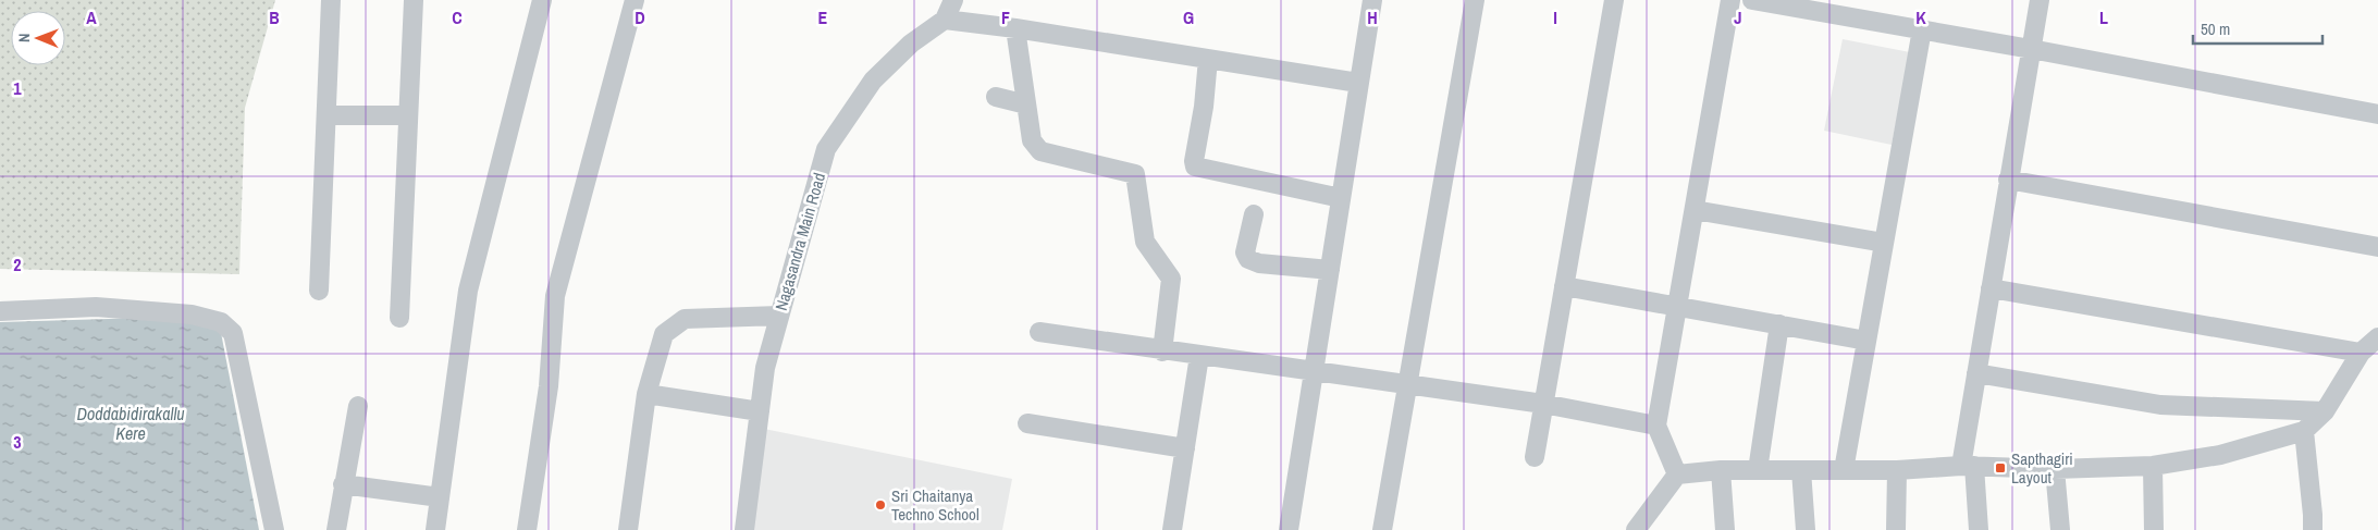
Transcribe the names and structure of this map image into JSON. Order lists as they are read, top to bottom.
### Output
{
  "streets": {
    "street": ["Nagasandra Main Road"]
  },
  "water": ["Doddabidirakallu Kere"],
  "places": {
    "transit": ["Sapthagiri Layout"],
    "other": ["Sri Chaitanya Techno School"]
  },
  "scale_bar": "50 m",
  "north": "left",
  "grid": {
    "columns": [
      "A",
      "B",
      "C",
      "D",
      "E",
      "F",
      "G",
      "H",
      "I",
      "J",
      "K",
      "L"
    ],
    "rows": ["1", "2", "3"]
  }
}
